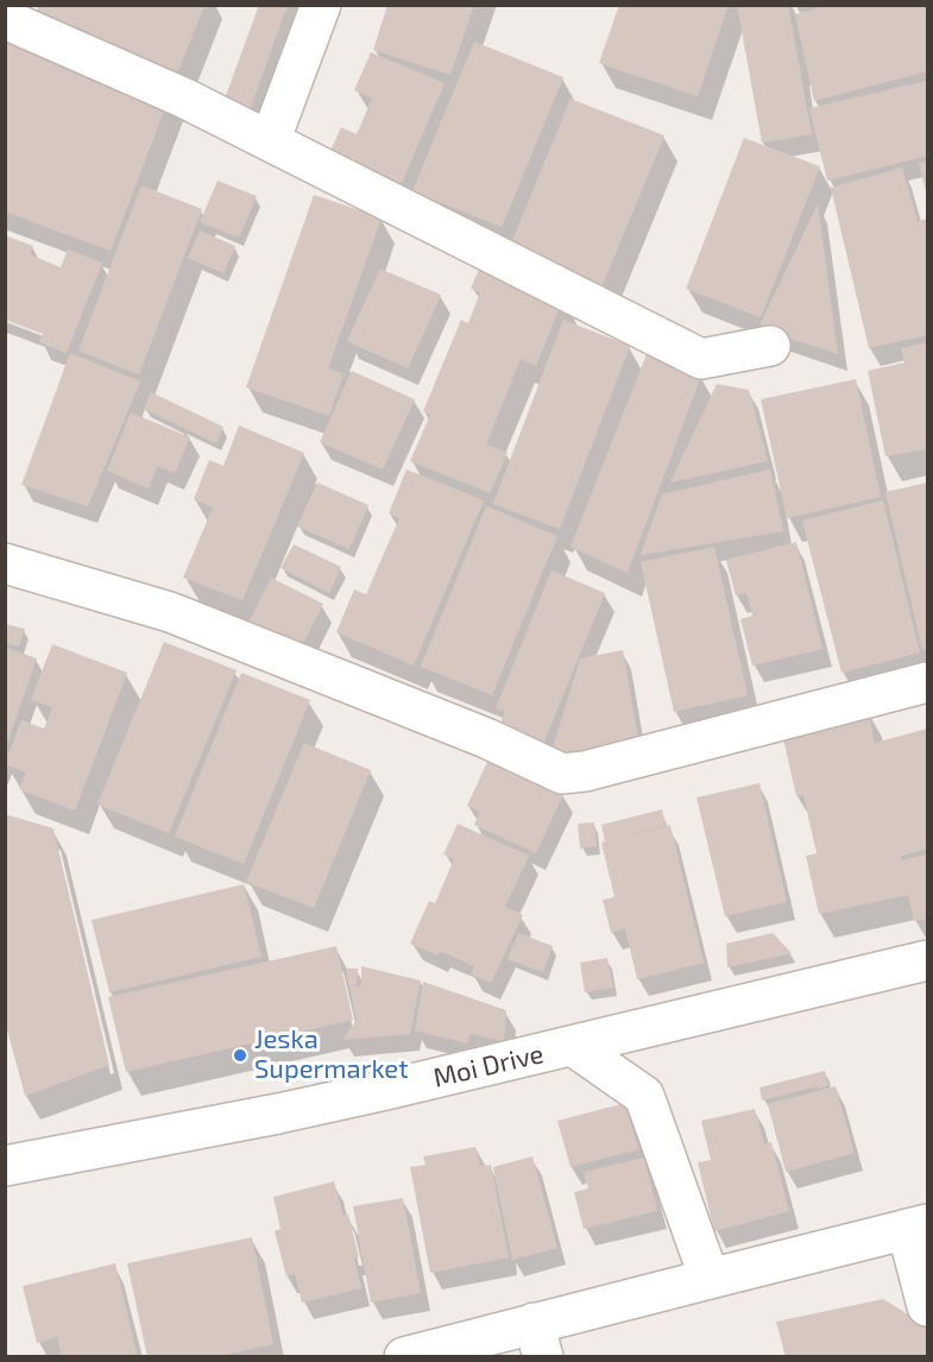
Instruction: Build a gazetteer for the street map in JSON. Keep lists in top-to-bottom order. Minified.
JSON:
{"streets":{"street":["Moi Drive"]},"places":["Jeska Supermarket"]}
